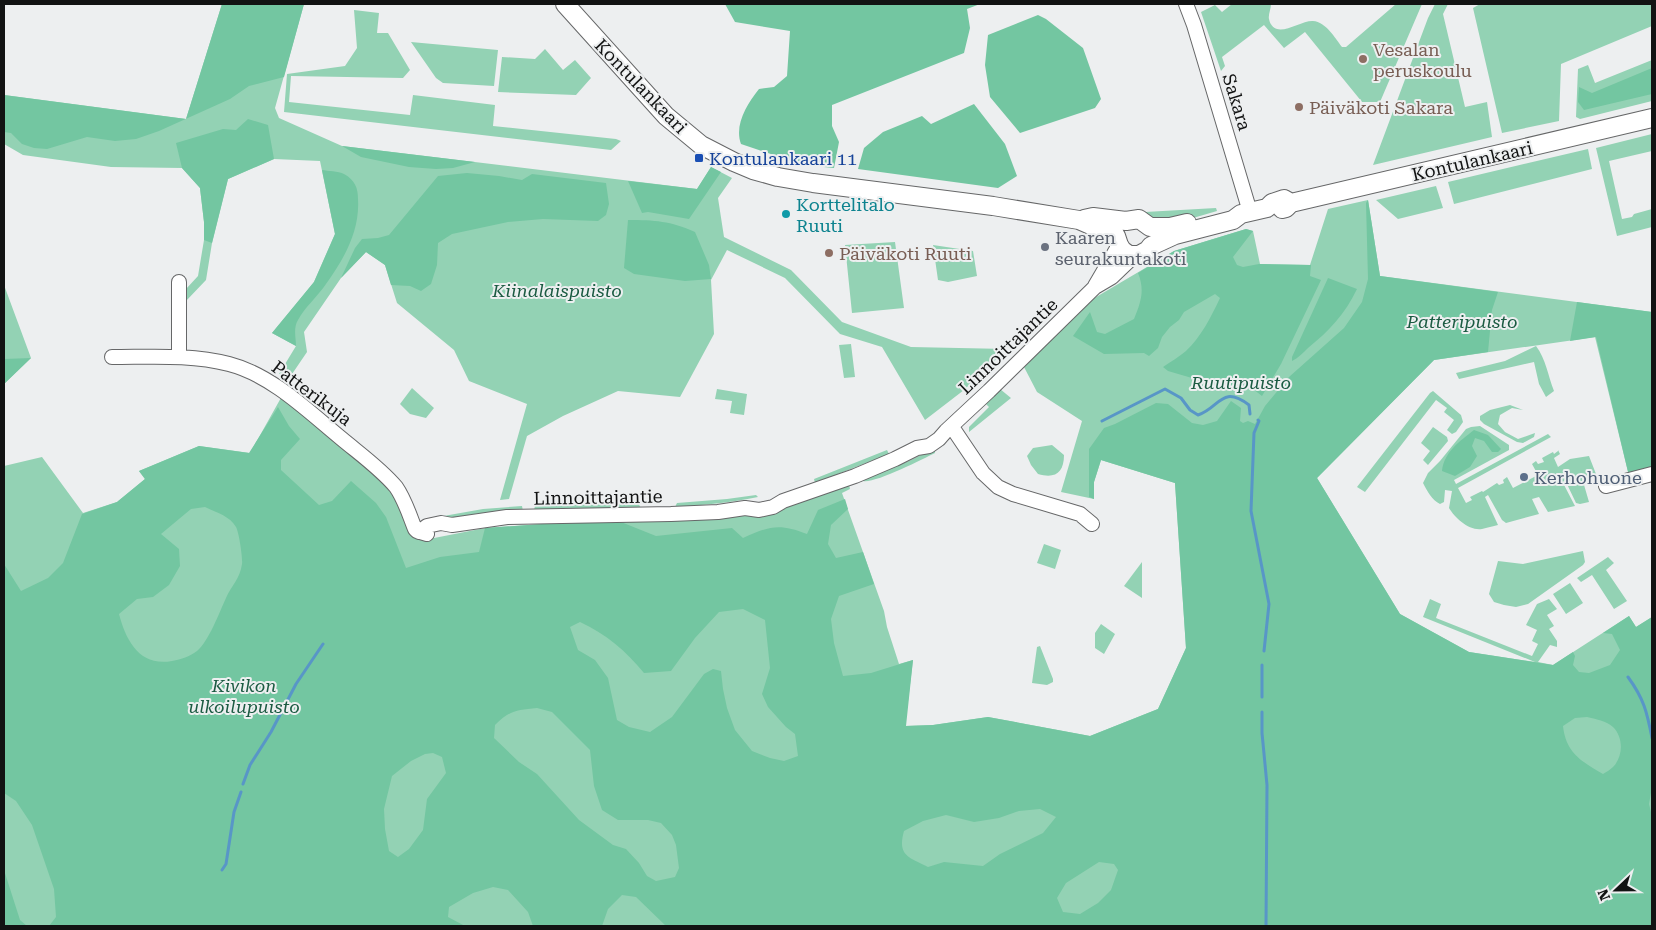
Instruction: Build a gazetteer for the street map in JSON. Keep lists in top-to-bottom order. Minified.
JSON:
{"streets":{"main road":["Kontulankaari"],"street":["Sakara","Linnoittajantie","Patterikuja"]},"crossings":[["Kontulankaari","Sakara"],["Kontulankaari","Linnoittajantie"],["Linnoittajantie","Patterikuja"]],"parks":["Kiinalaispuisto","Patteripuisto","Ruutipuisto","Kivikon ulkoilupuisto"],"places":{"other":["Vesalan peruskoulu","Päiväkoti Sakara","Korttelitalo Ruuti","Kaaren seurakuntakoti","Päiväkoti Ruuti","Kerhohuone"],"transit":["Kontulankaari 11"]},"north":"left"}
